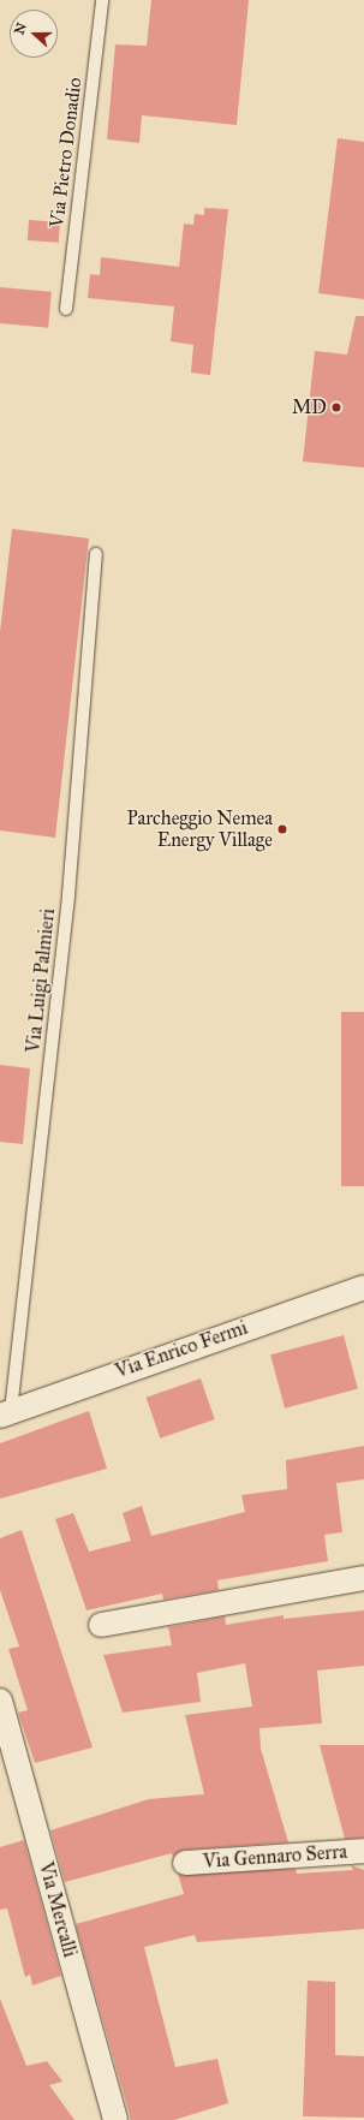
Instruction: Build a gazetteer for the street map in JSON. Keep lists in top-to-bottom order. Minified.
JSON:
{"streets":{"street":["Via Enrico Fermi","Via Gennaro Serra","Via Mercalli"],"lane":["Via Pietro Donadio","Via Luigi Palmieri"]},"crossings":[["Via Luigi Palmieri","Via Enrico Fermi"]],"places":["MD","Parcheggio Nemea Energy Village"],"north":"left"}
